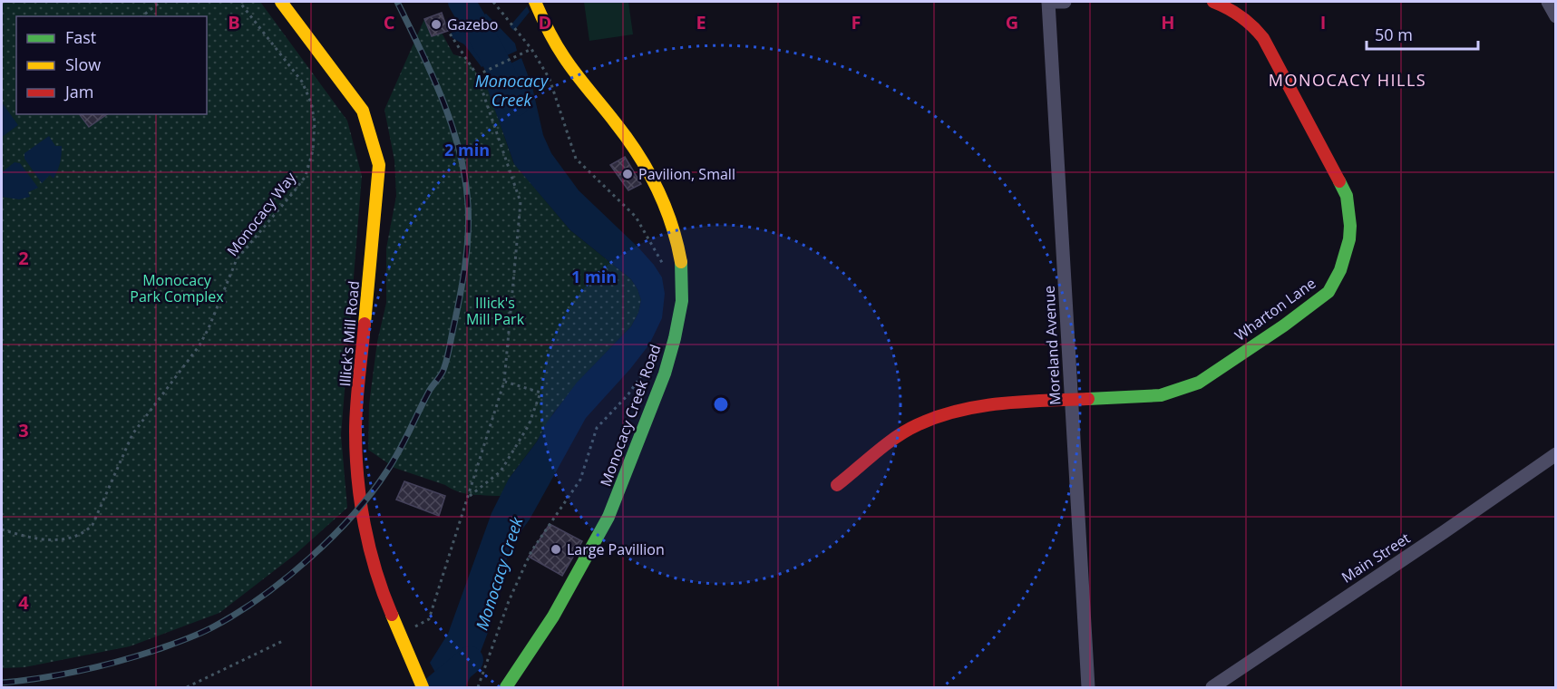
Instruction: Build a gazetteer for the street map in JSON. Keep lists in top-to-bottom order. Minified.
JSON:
{"streets":{"street":["Wharton Lane","Illick's Mill Road","Moreland Avenue","Monocacy Creek Road","Main Street"],"path":["Monocacy Way"]},"crossings":[["Wharton Lane","Moreland Avenue"]],"districts":["MONOCACY HILLS"],"water":["Monocacy Creek"],"parks":["Monocacy Park Complex","Illick's Mill Park"],"places":["Gazebo","Pavilion, Small","Large Pavillion"],"legend":["Fast","Slow","Jam"],"scale_bar":"50 m","grid":{"columns":["B","C","D","E","F","G","H","I"],"rows":["2","3","4"]},"rings":["2 min","1 min"]}
